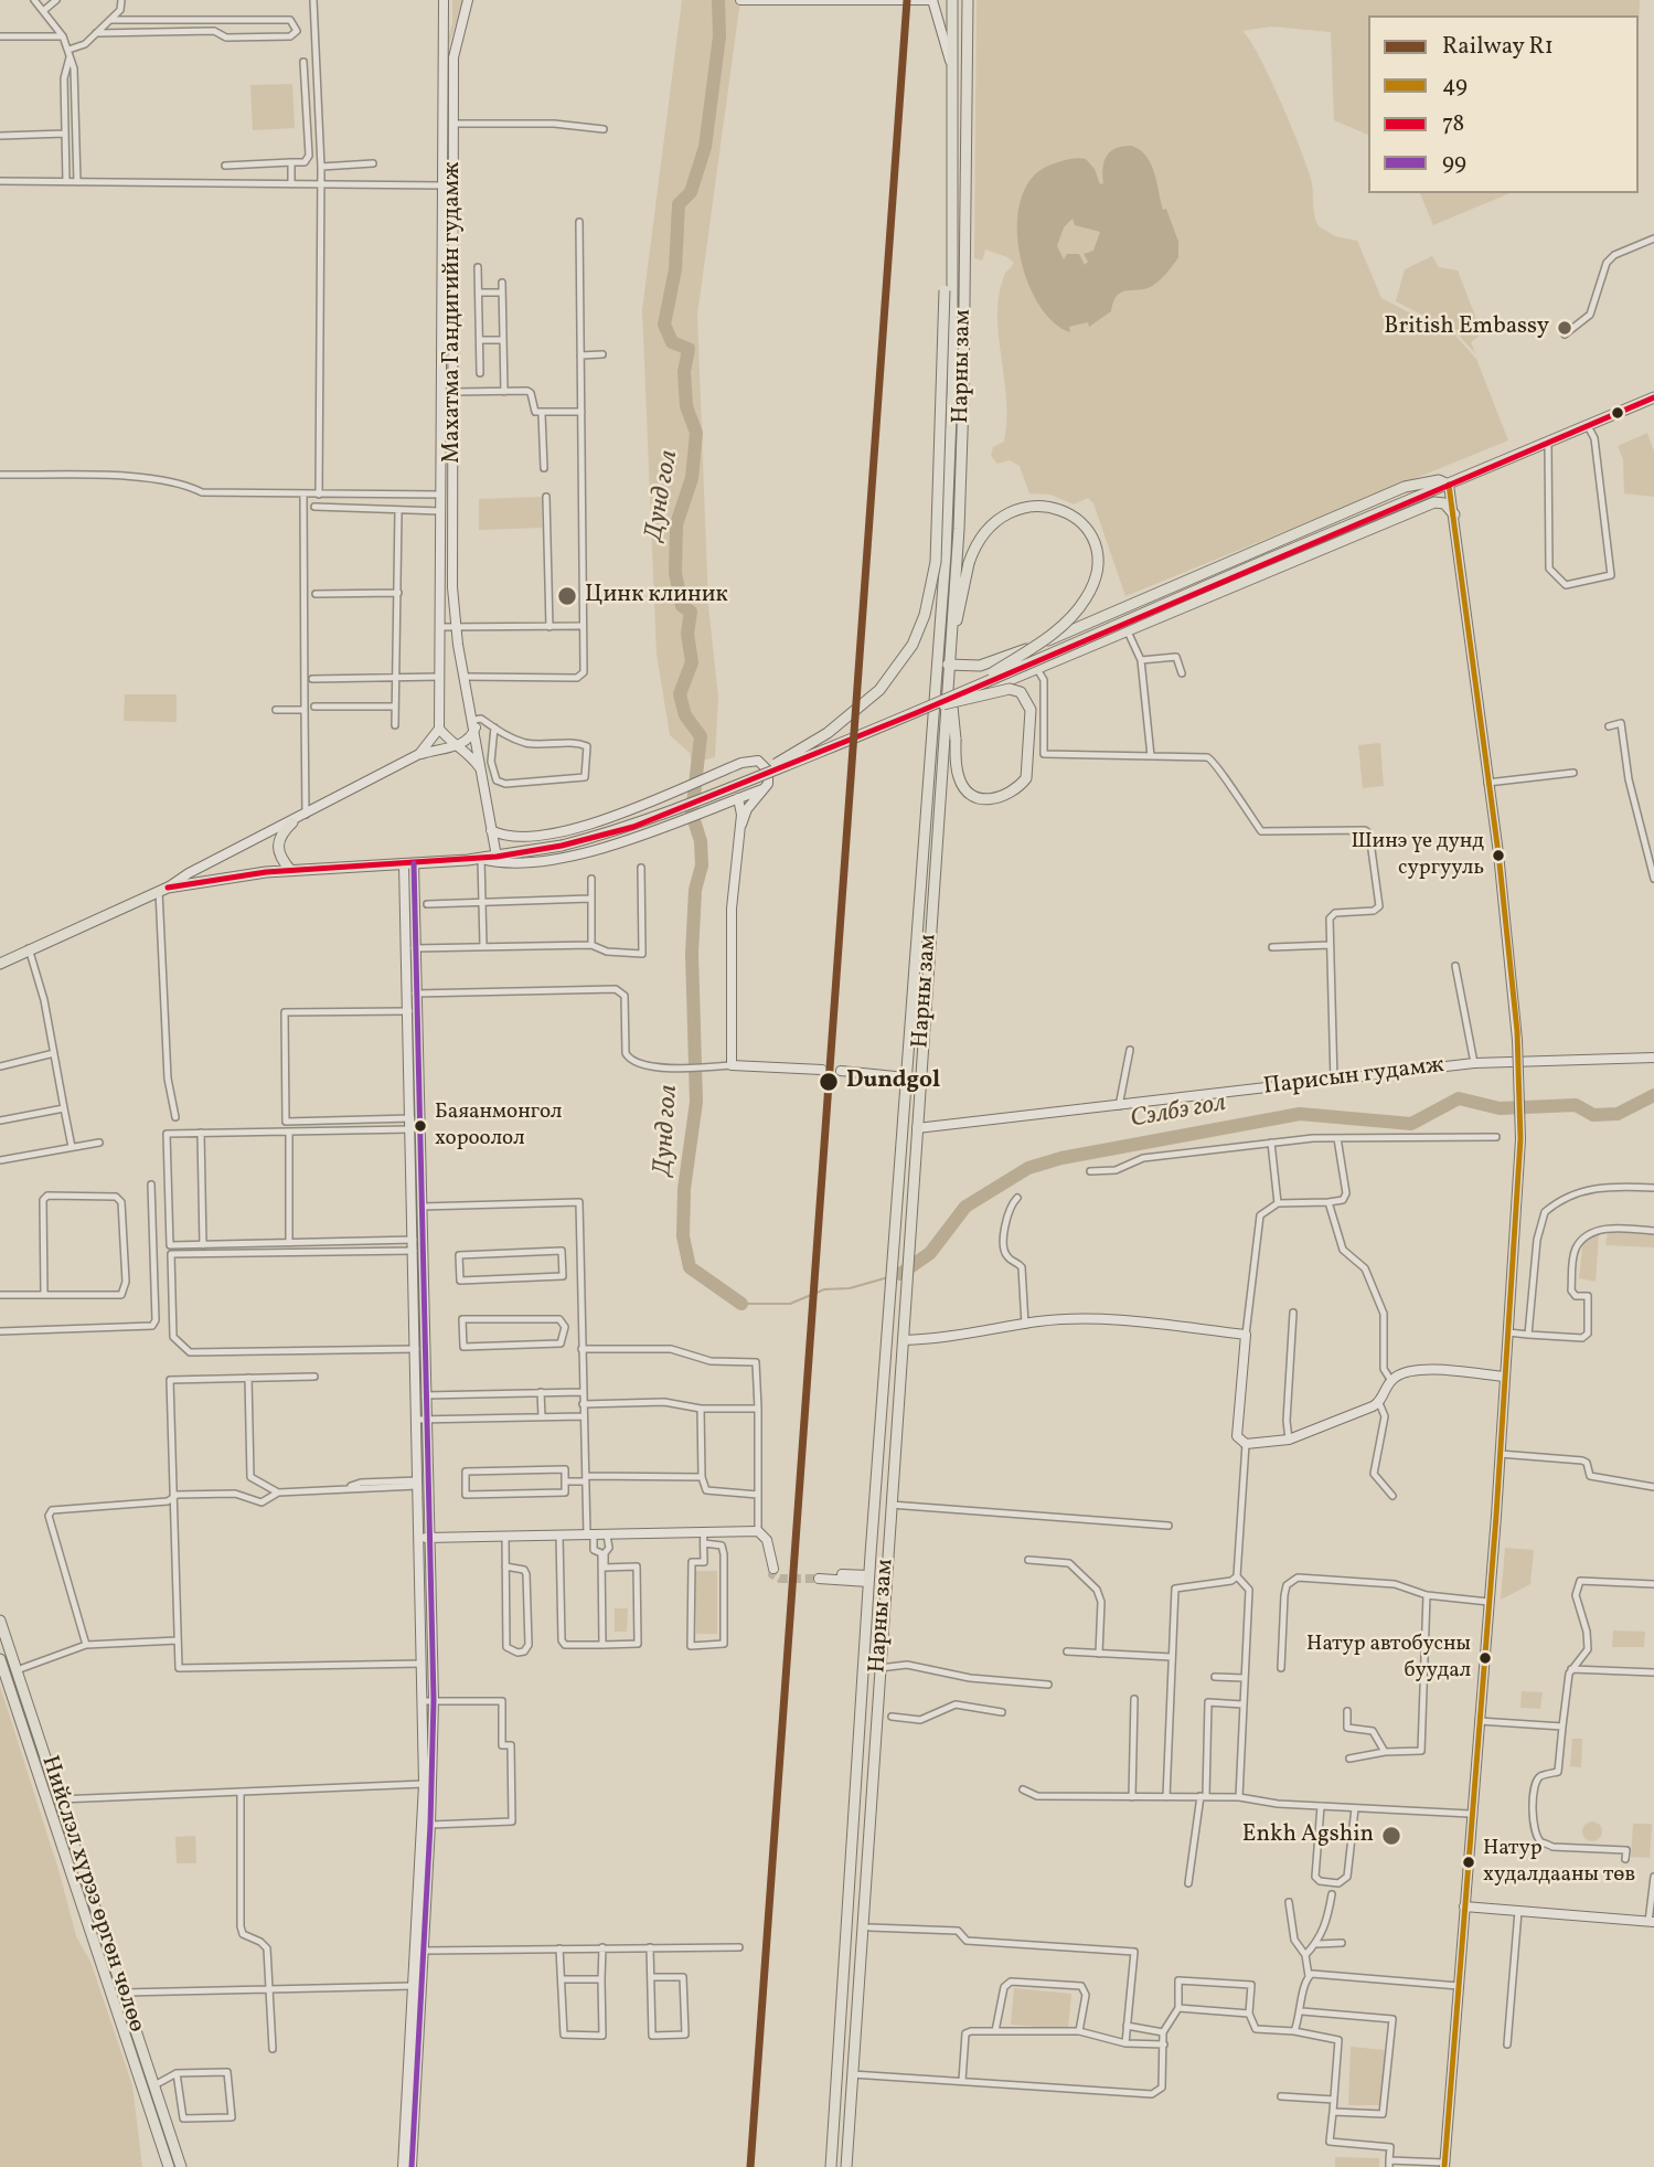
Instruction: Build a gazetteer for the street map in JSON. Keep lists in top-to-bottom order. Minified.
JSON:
{"streets":{"main road":["Махатма Гандигийн гудамж","Нарны зам","Парисын гудамж","Нийслэл хүрээ өргөн чөлөө"]},"crossings":[["Нарны зам","Парисын гудамж"]],"water":["Дунд гол","Сэлбэ гол"],"places":["British Embassy","Цинк клиник","Шинэ үе дунд сургууль","Dundgol","Баяанмонгол хороолол","Натур автобусны буудал","Enkh Agshin","Натур худалдааны төв"],"lines":["rail line R1","transit line 78","transit line 49","transit line 99"],"legend":["Railway R1","49","78","99"]}
